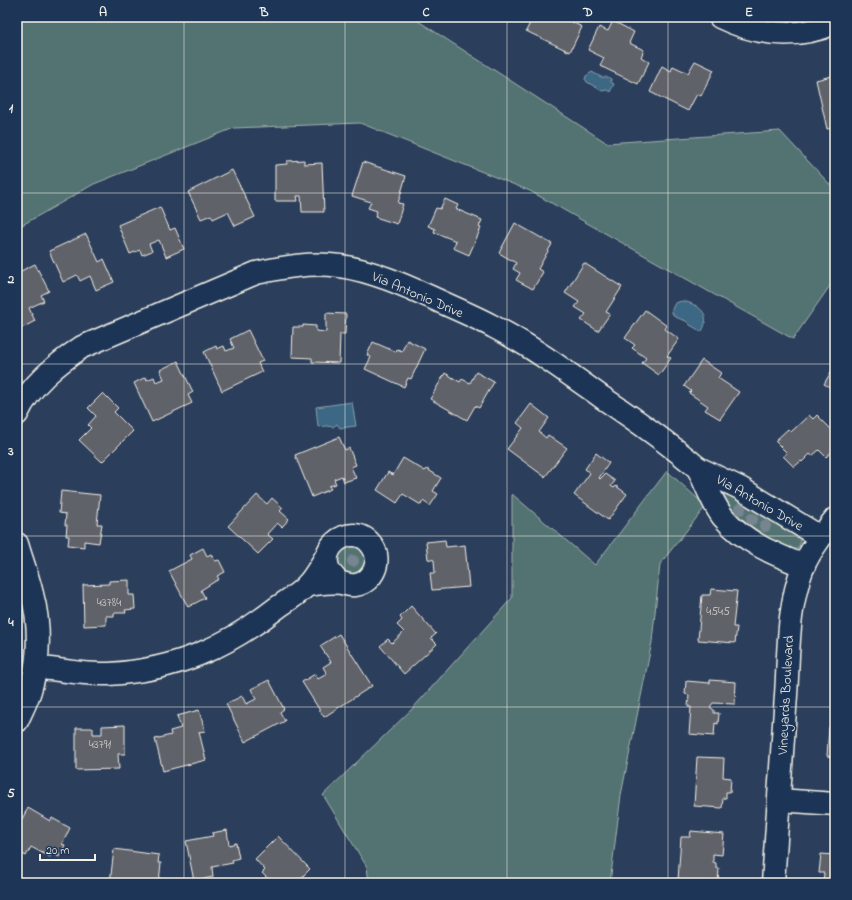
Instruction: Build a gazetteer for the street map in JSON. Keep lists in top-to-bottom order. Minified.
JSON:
{"streets":{"street":["Via Antonio Drive","Vineyards Boulevard"]},"crossings":[["Via Antonio Drive","Vineyards Boulevard"]],"house_numbers":["43784","4545","43791"],"scale_bar":"20 m","grid":{"columns":["A","B","C","D","E"],"rows":["1","2","3","4","5"]}}
